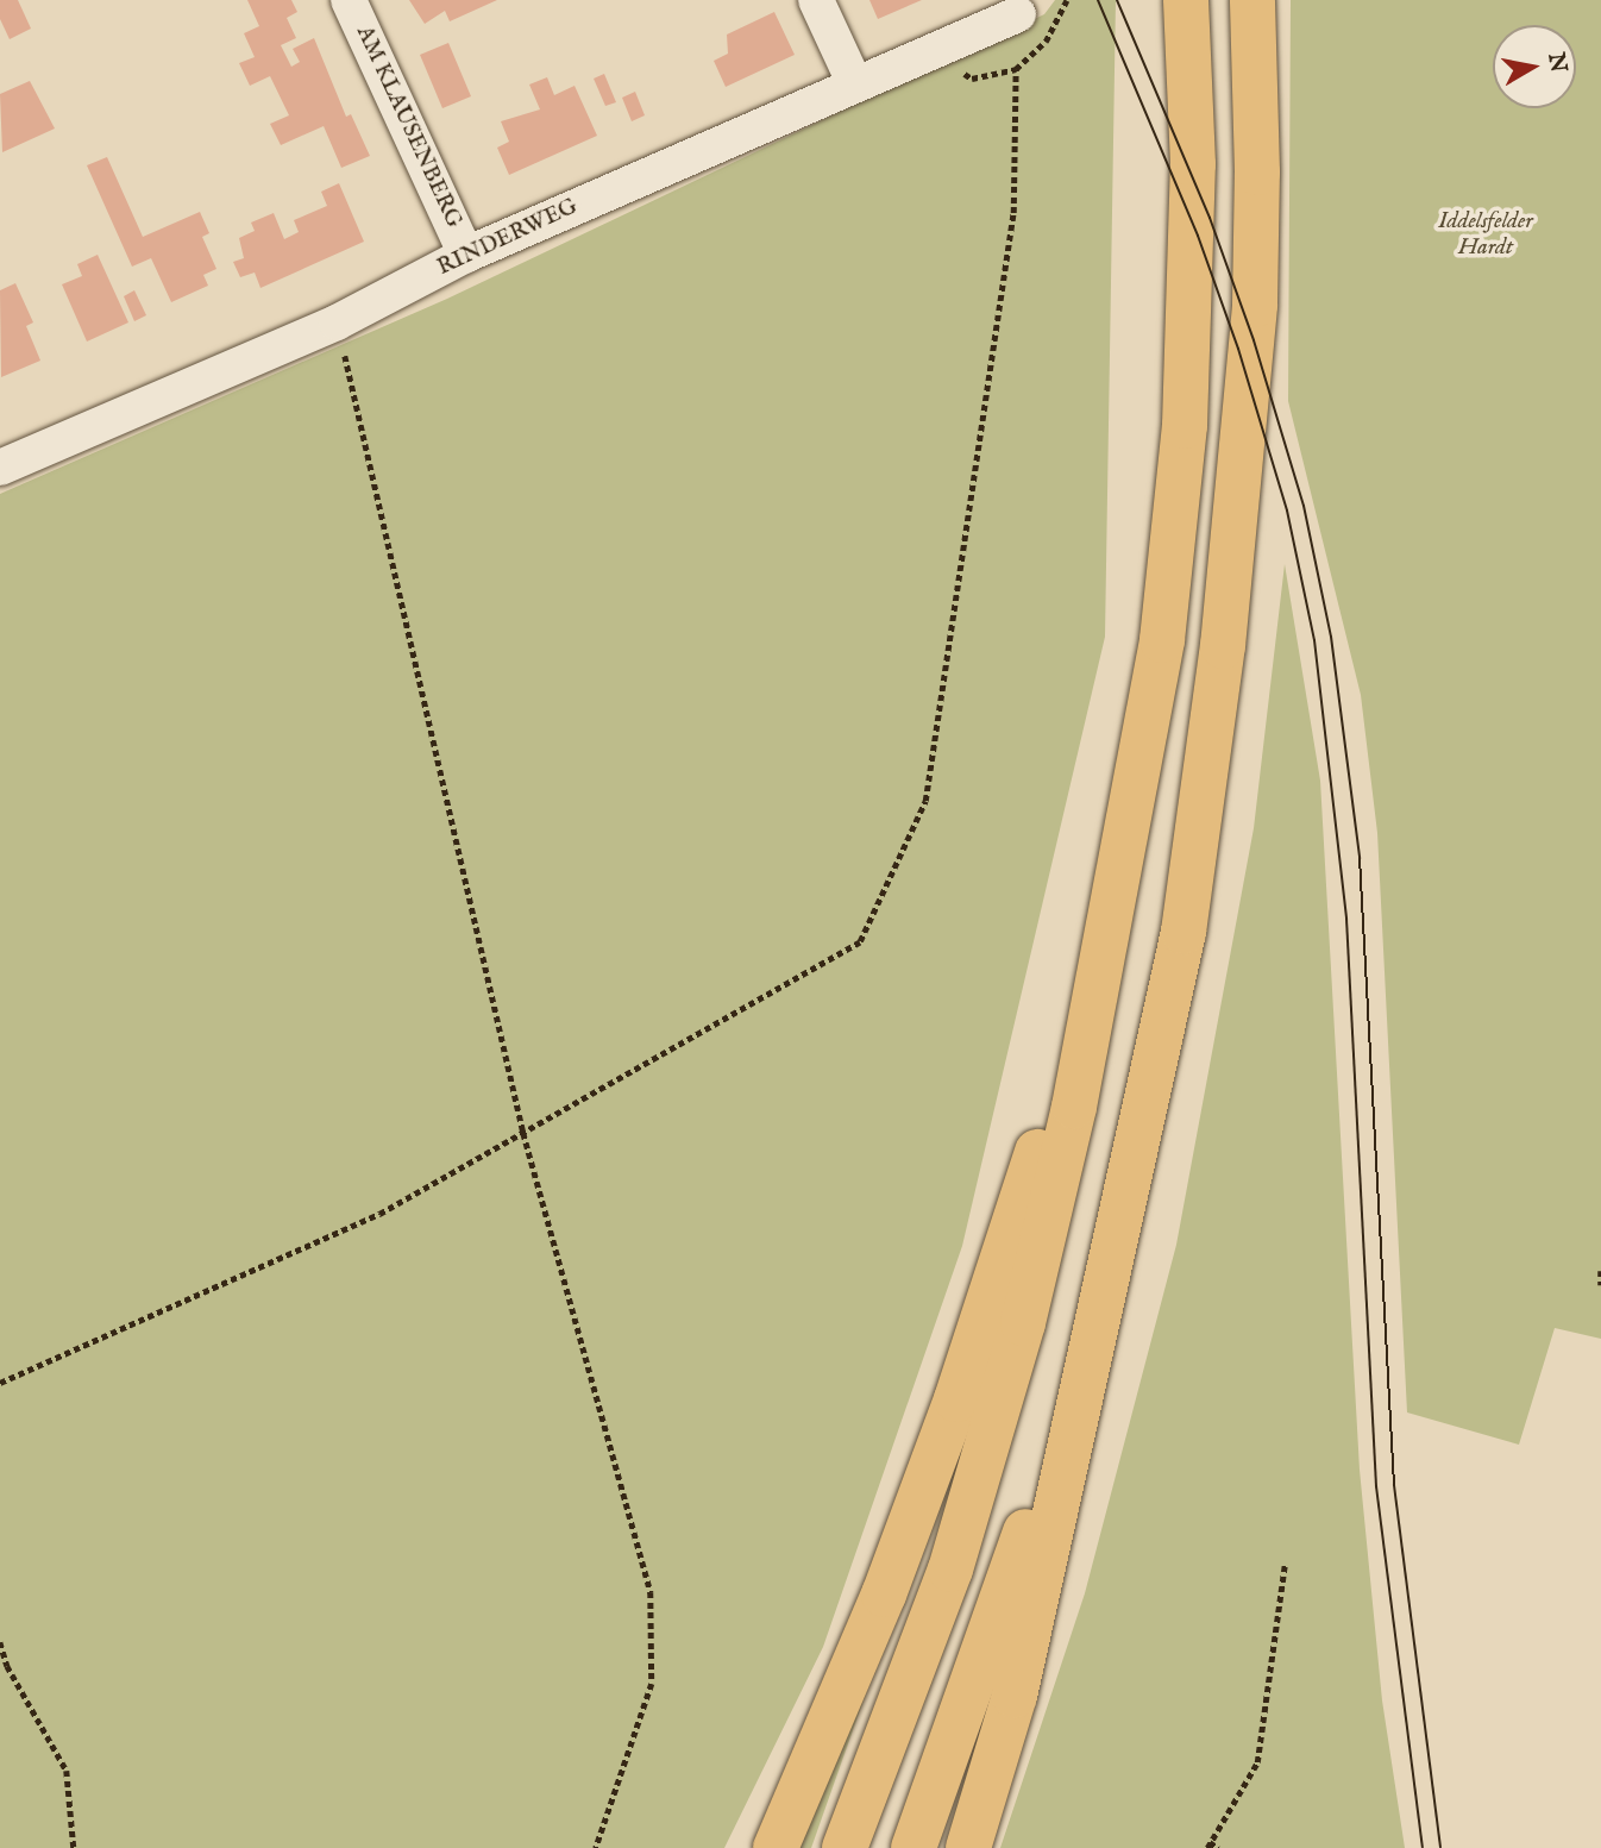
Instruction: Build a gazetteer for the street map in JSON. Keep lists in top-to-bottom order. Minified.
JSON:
{"streets":{"street":["AM KLAUSENBERG","RINDERWEG"]},"crossings":[["AM KLAUSENBERG","RINDERWEG"]],"parks":["Iddelsfelder Hardt"],"north":"right"}
